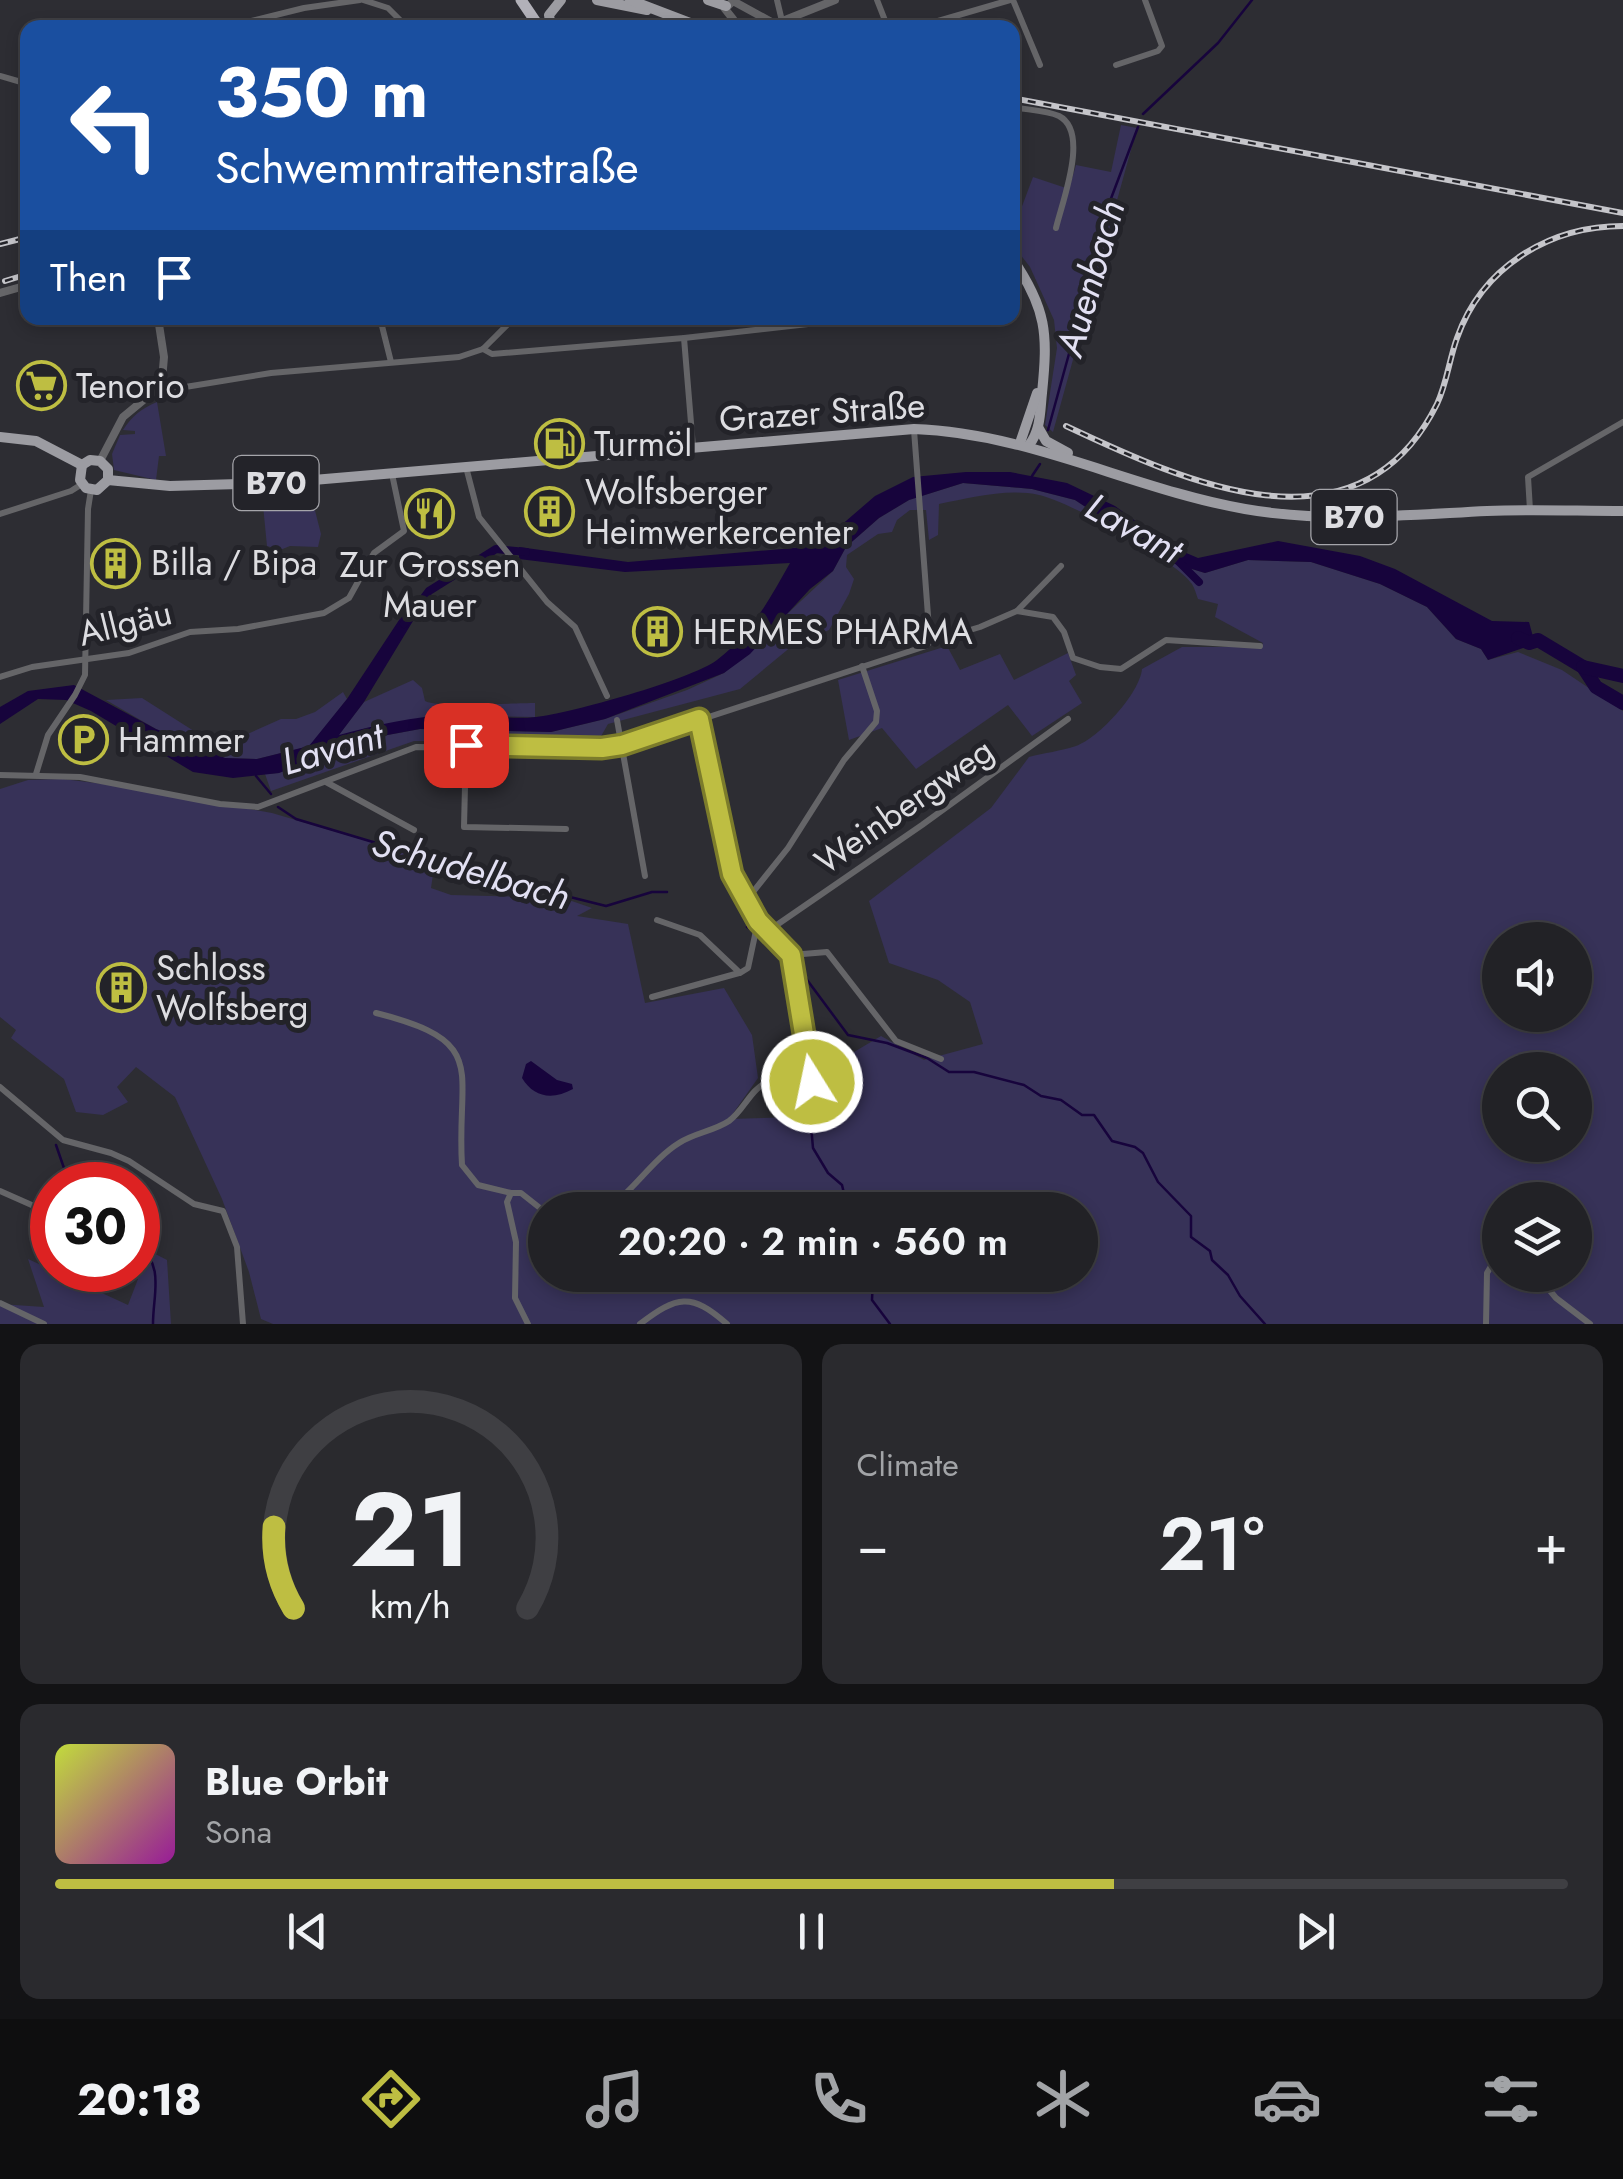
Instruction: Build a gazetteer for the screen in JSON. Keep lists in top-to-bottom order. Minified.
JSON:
{"streets":{"main road":["Grazer Straße","B70"],"street":["Allgäu","Weinbergweg"]},"crossings":[["Grazer Straße","B70"],["Grazer Straße","Allgäu"]],"water":["Auenbach","Lavant","Schudelbach"],"places":{"supermarket":["Tenorio"],"fuel station":["Turmöl"],"building":["Wolfsberger Heimwerkercenter","Billa / Bipa","HERMES PHARMA","Schloss Wolfsberg"],"restaurant":["Zur Grossen Mauer"],"parking":["Hammer"]},"page":{"turn":["350 m","Schwemmtrattenstraße"],"then":"Then","limit":"30","trip":"20:20 · 2 min · 560 m","tile":"Climate","heat":["−","21°","+"],"song":["Blue Orbit","Sona"],"tabs":"20:18","gauge":["21","km/h"]}}
